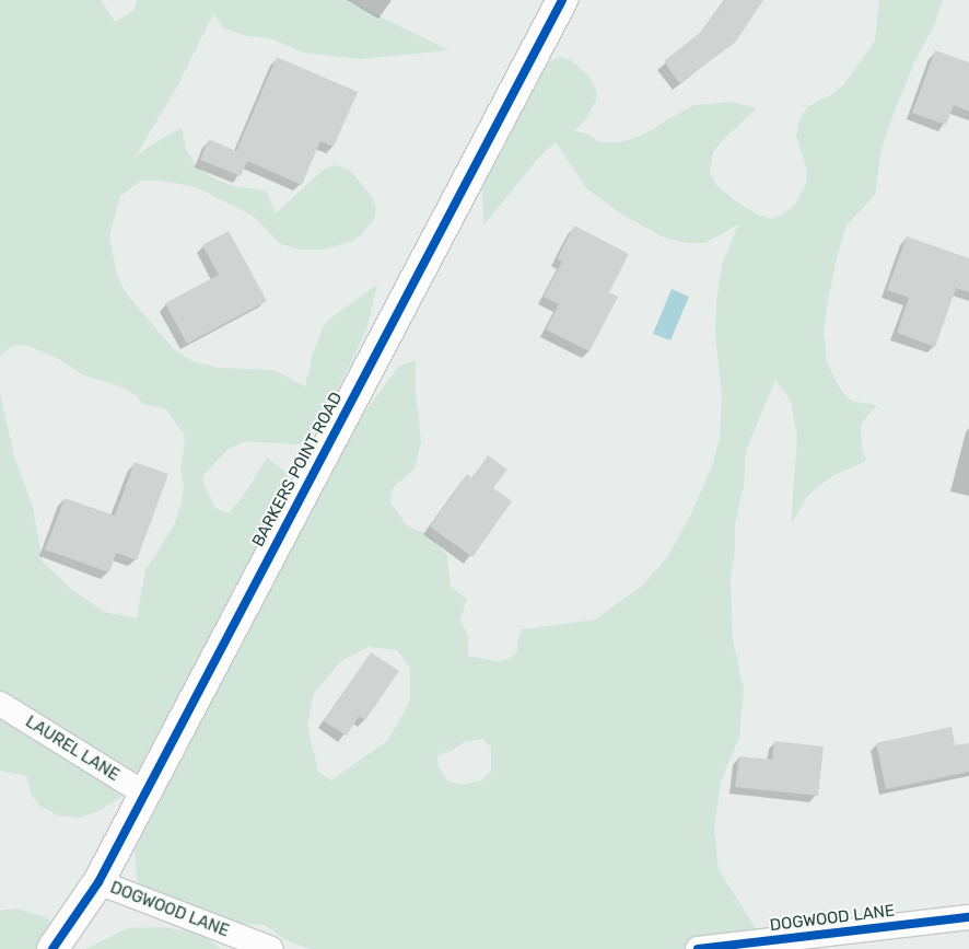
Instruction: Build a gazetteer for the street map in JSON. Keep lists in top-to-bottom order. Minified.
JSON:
{"streets":{"street":["BARKERS POINT ROAD","LAUREL LANE","DOGWOOD LANE"]},"crossings":[["BARKERS POINT ROAD","LAUREL LANE"],["BARKERS POINT ROAD","DOGWOOD LANE"]]}
